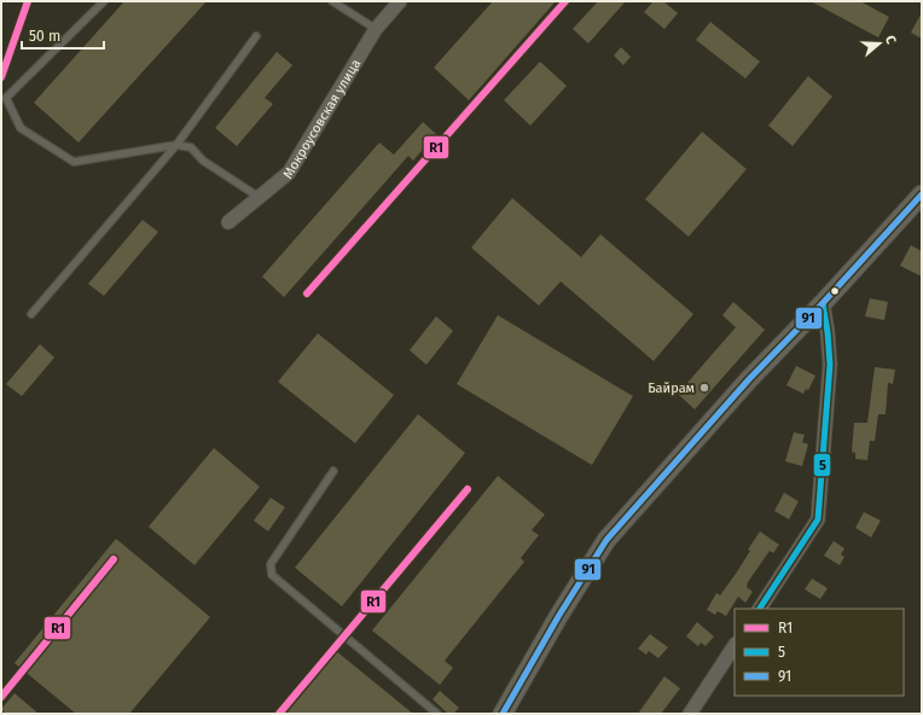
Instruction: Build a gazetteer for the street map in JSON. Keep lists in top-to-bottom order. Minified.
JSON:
{"streets":{"street":["Мокроусовская улица"]},"places":["Байрам"],"lines":["transit line R1","transit line 91","transit line 5"],"legend":["R1","5","91"],"scale_bar":"50 m","north":"right"}
